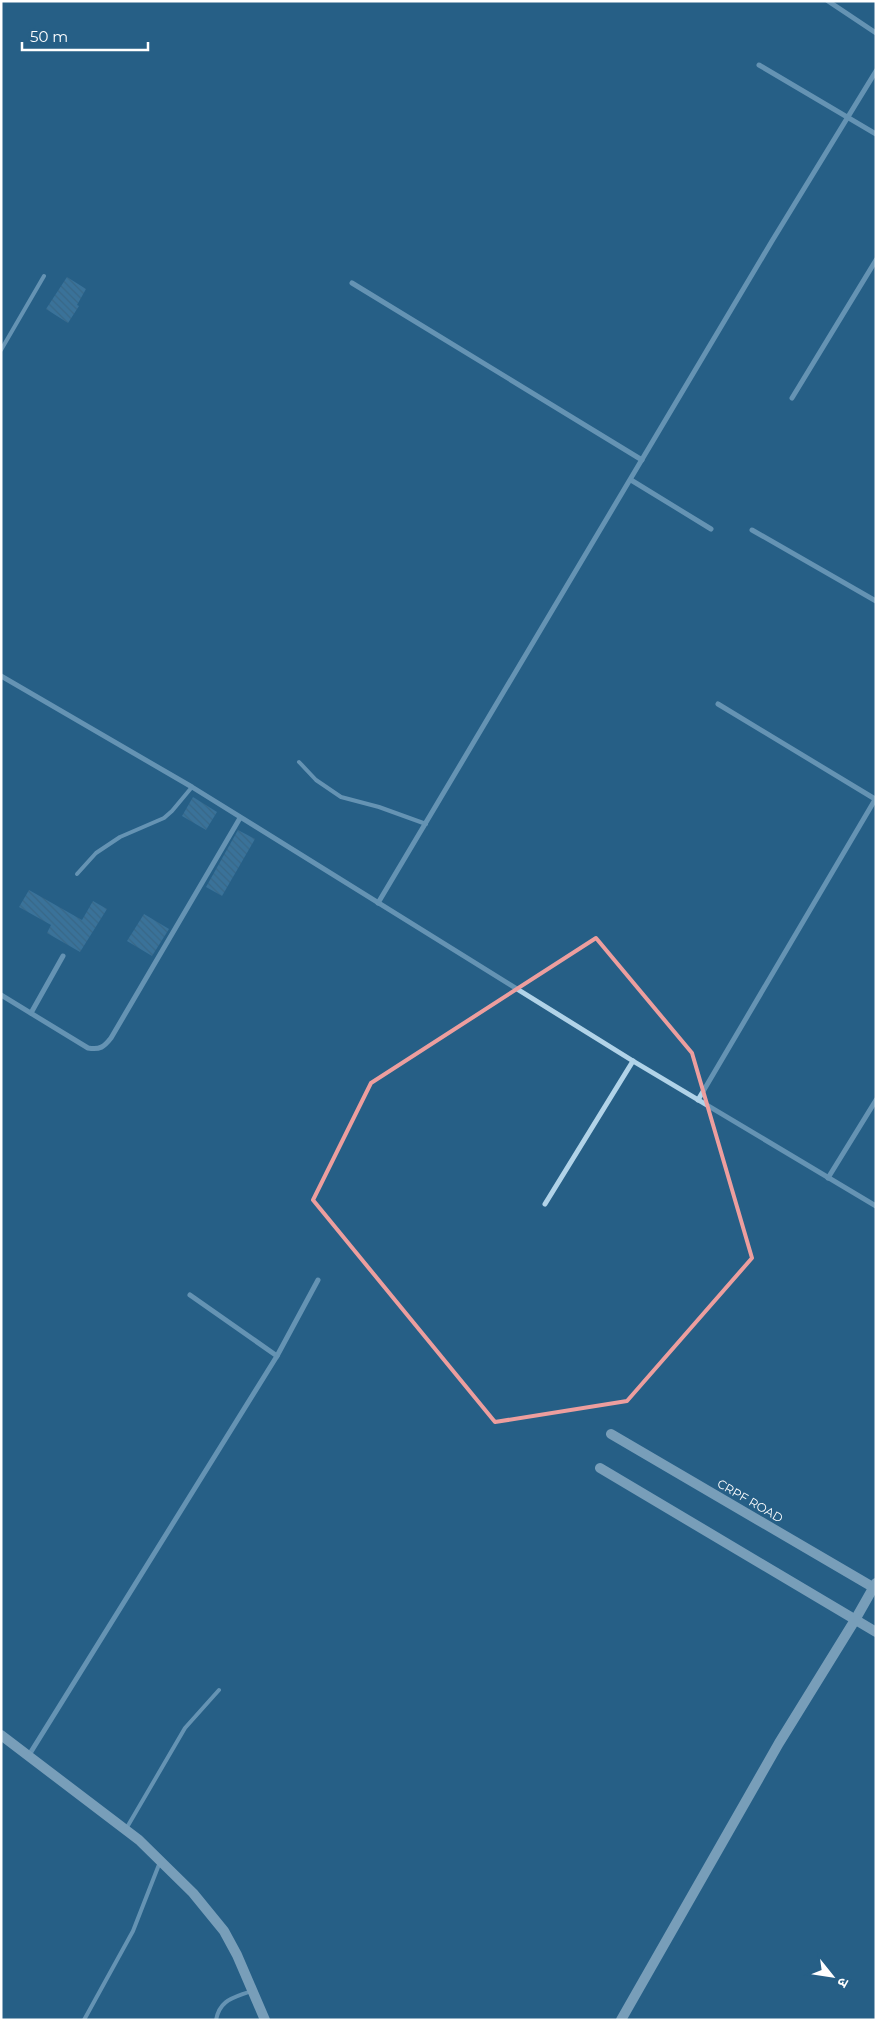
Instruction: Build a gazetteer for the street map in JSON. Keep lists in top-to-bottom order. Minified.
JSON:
{"streets":{"street":["CRPF ROAD"]},"scale_bar":"50 m","north":"bottom right"}
